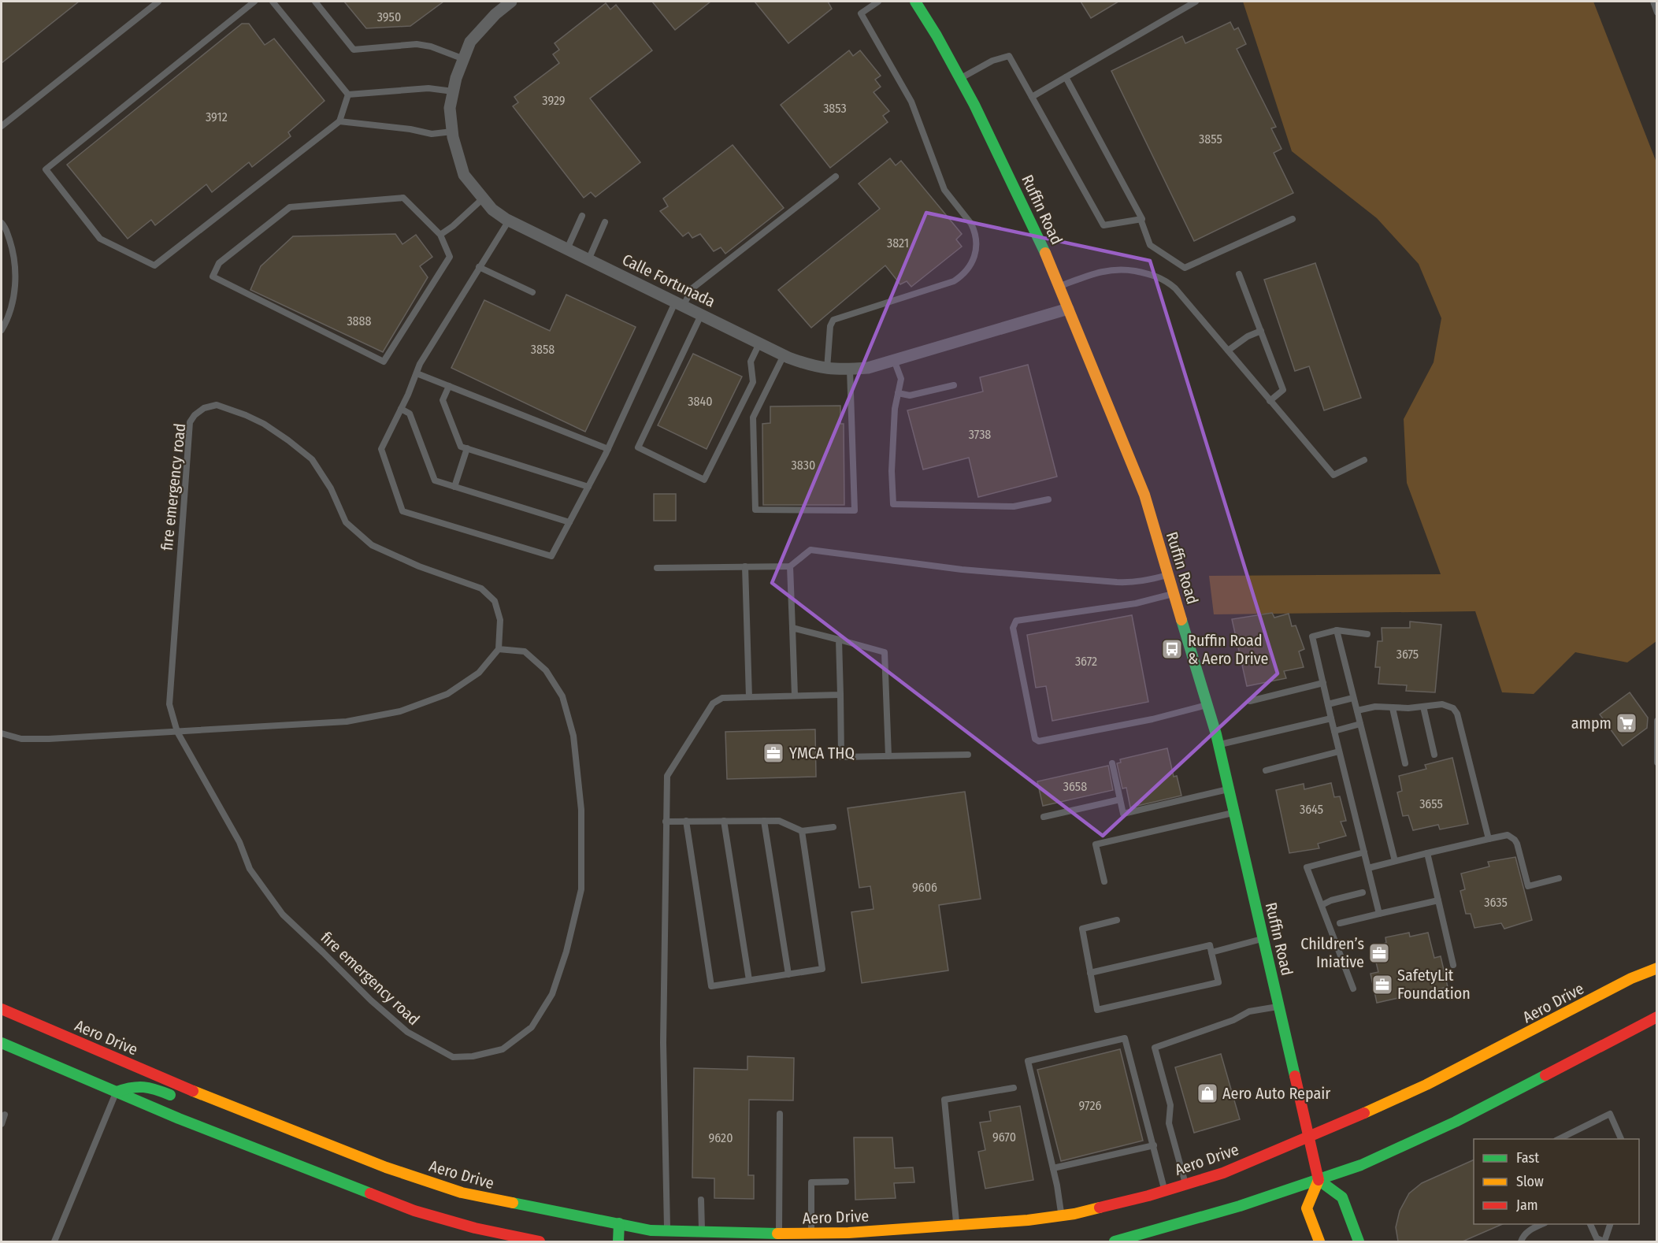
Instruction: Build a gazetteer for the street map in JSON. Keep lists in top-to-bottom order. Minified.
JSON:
{"streets":{"main road":["Ruffin Road","Aero Drive"],"street":["Calle Fortunada"],"lane":["fire emergency road"]},"crossings":[["Ruffin Road","Calle Fortunada"],["Ruffin Road","Aero Drive"]],"places":{"bus stop":["Ruffin Road & Aero Drive"],"supermarket":["ampm"],"office":["YMCA THQ","Children’s Iniative","SafetyLit Foundation"],"shop":["Aero Auto Repair"]},"house_numbers":["3950","3929","3853","3912","3855","3821","3888","3858","3840","3738","3830","3675","3672","3658","3655","3645","9606","3635","9726","9670","9620"],"legend":["Fast","Slow","Jam"]}
